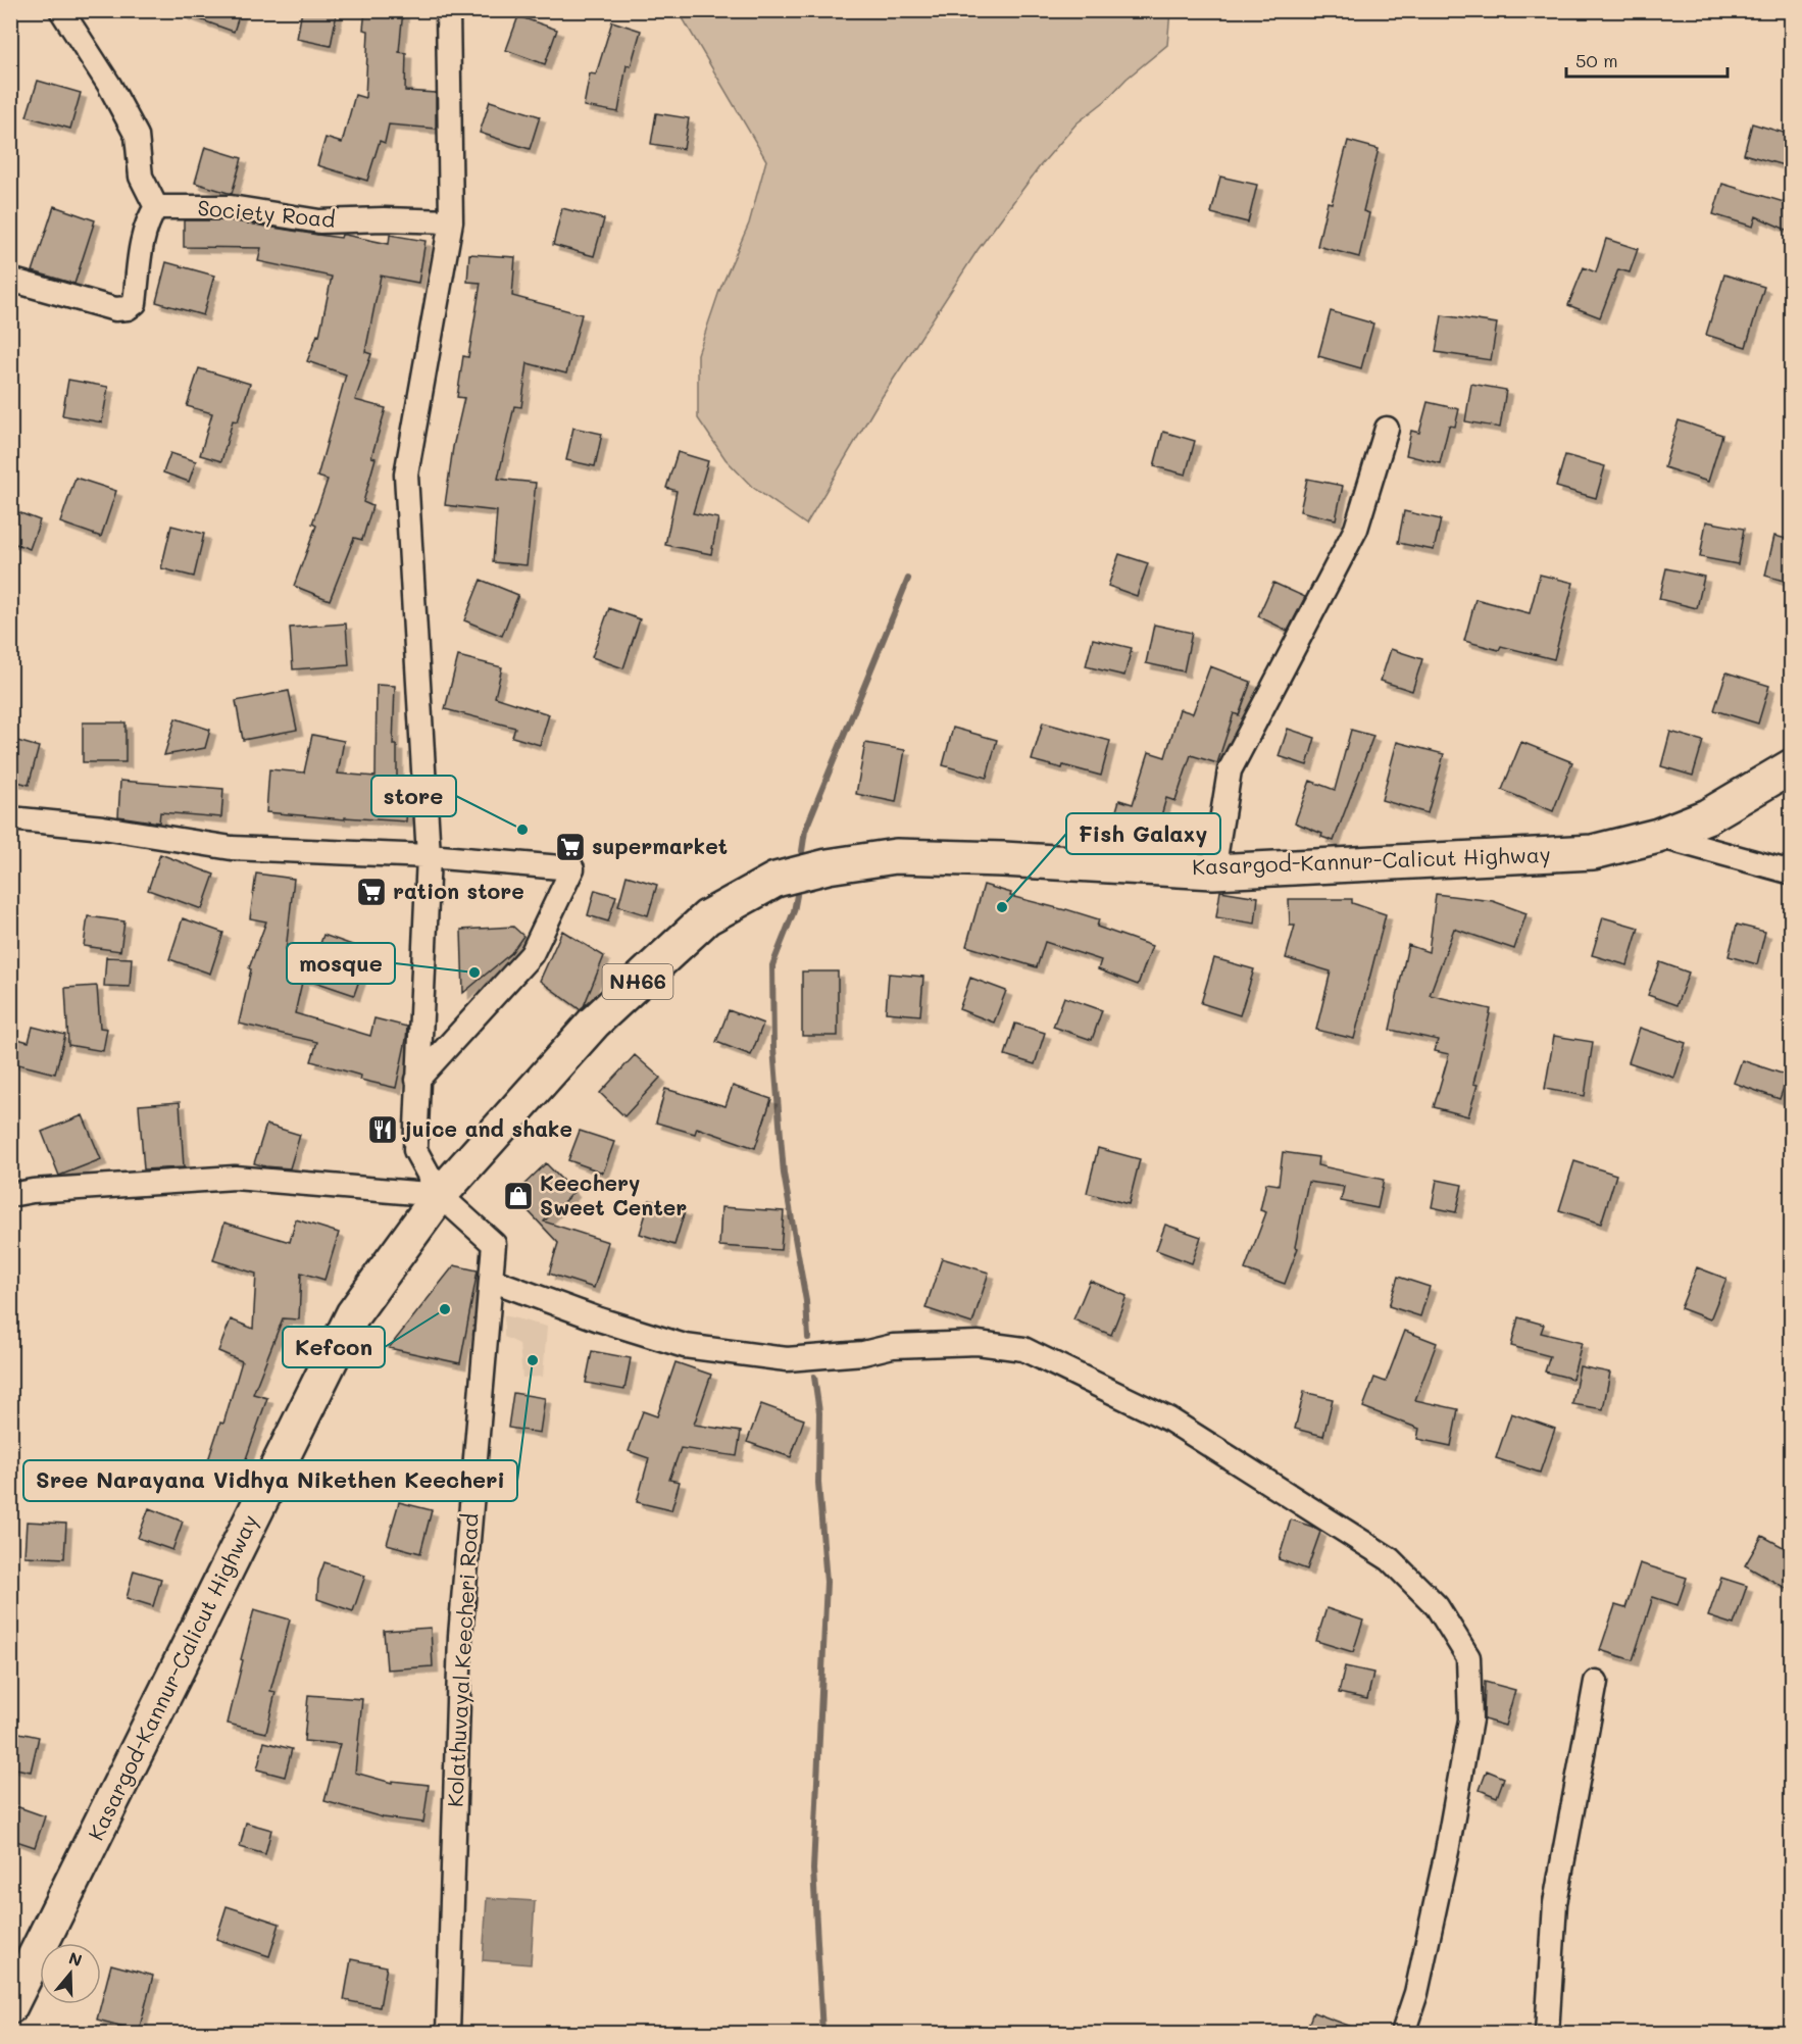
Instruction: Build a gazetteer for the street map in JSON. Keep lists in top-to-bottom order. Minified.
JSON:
{"streets":{"highway":["Kasargod-Kannur-Calicut Highway","NH66"],"street":["Society Road","Kolathuvayal Keecheri Road"]},"crossings":[["Society Road","Kolathuvayal Keecheri Road"],["Kasargod-Kannur-Calicut Highway","Kolathuvayal Keecheri Road"]],"places":{"other":["store","Fish Galaxy","mosque","Kefcon","Sree Narayana Vidhya Nikethen Keecheri"],"supermarket":["supermarket","ration store"],"restaurant":["juice and shake"],"shop":["Keechery Sweet Center"]},"scale_bar":"50 m","north":"top"}
